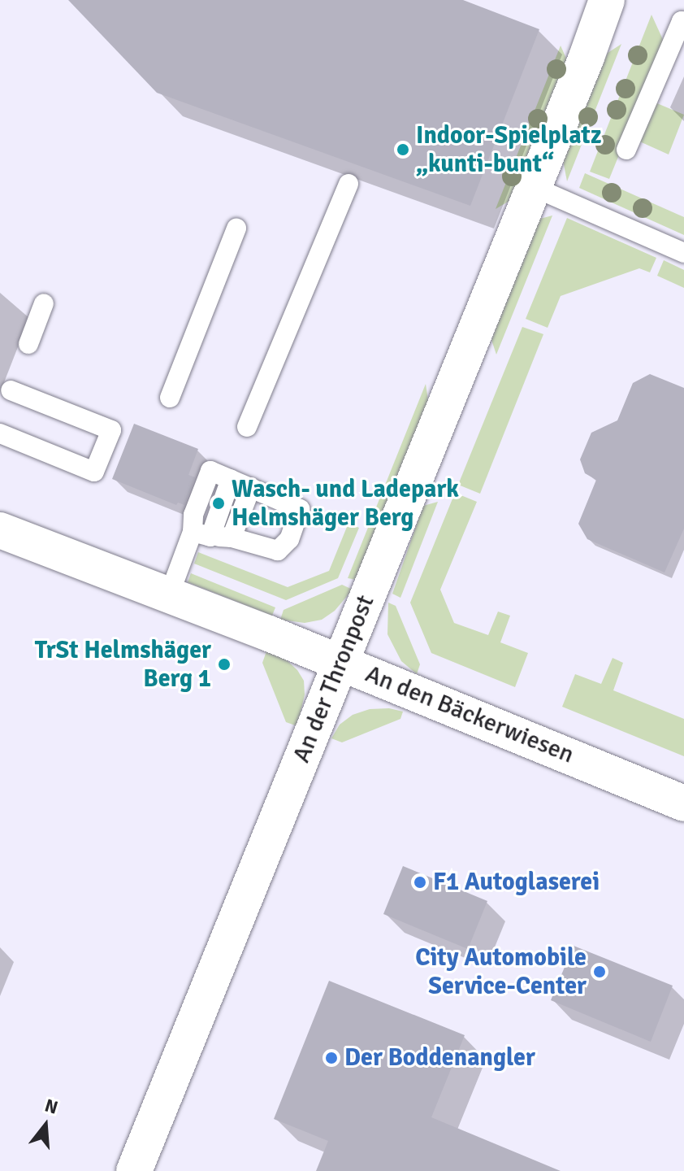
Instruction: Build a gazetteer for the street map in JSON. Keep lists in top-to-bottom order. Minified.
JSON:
{"streets":{"street":["An der Thronpost","An den Bäckerwiesen"]},"crossings":[["An der Thronpost","An den Bäckerwiesen"]],"places":["Indoor-Spielplatz „kunti-bunt“","Wasch- und Ladepark Helmshäger Berg","TrSt Helmshäger Berg 1","F1 Autoglaserei","City Automobile Service-Center","Der Boddenangler"],"north":"top"}
